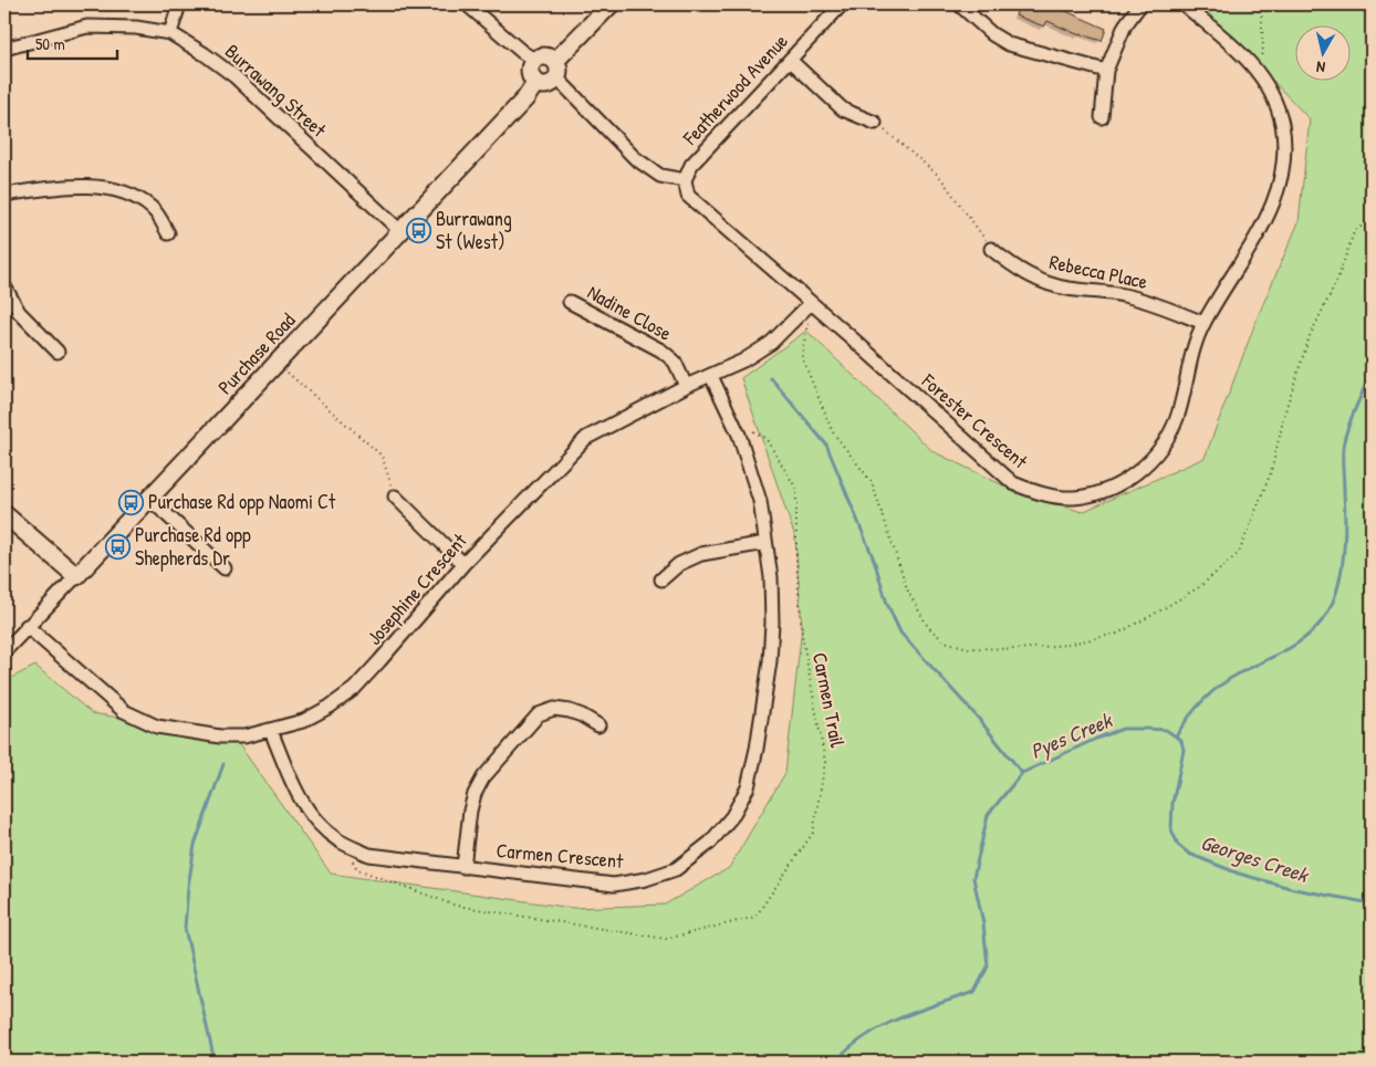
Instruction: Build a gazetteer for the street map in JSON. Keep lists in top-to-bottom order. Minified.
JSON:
{"streets":{"main road":["Purchase Road"],"street":["Featherwood Avenue","Burrawang Street","Rebecca Place","Nadine Close","Forester Crescent","Josephine Crescent","Carmen Crescent"],"path":["Carmen Trail"]},"crossings":[["Featherwood Avenue","Forester Crescent"],["Burrawang Street","Purchase Road"],["Rebecca Place","Forester Crescent"],["Nadine Close","Josephine Crescent"],["Purchase Road","Josephine Crescent"],["Forester Crescent","Josephine Crescent"],["Josephine Crescent","Carmen Crescent"],["Carmen Trail","Carmen Crescent"]],"water":["Pyes Creek","Georges Creek"],"places":{"bus stop":["Burrawang St (West)","Purchase Rd opp Naomi Ct","Purchase Rd opp Shepherds Dr"]},"scale_bar":"50 m","north":"bottom"}
